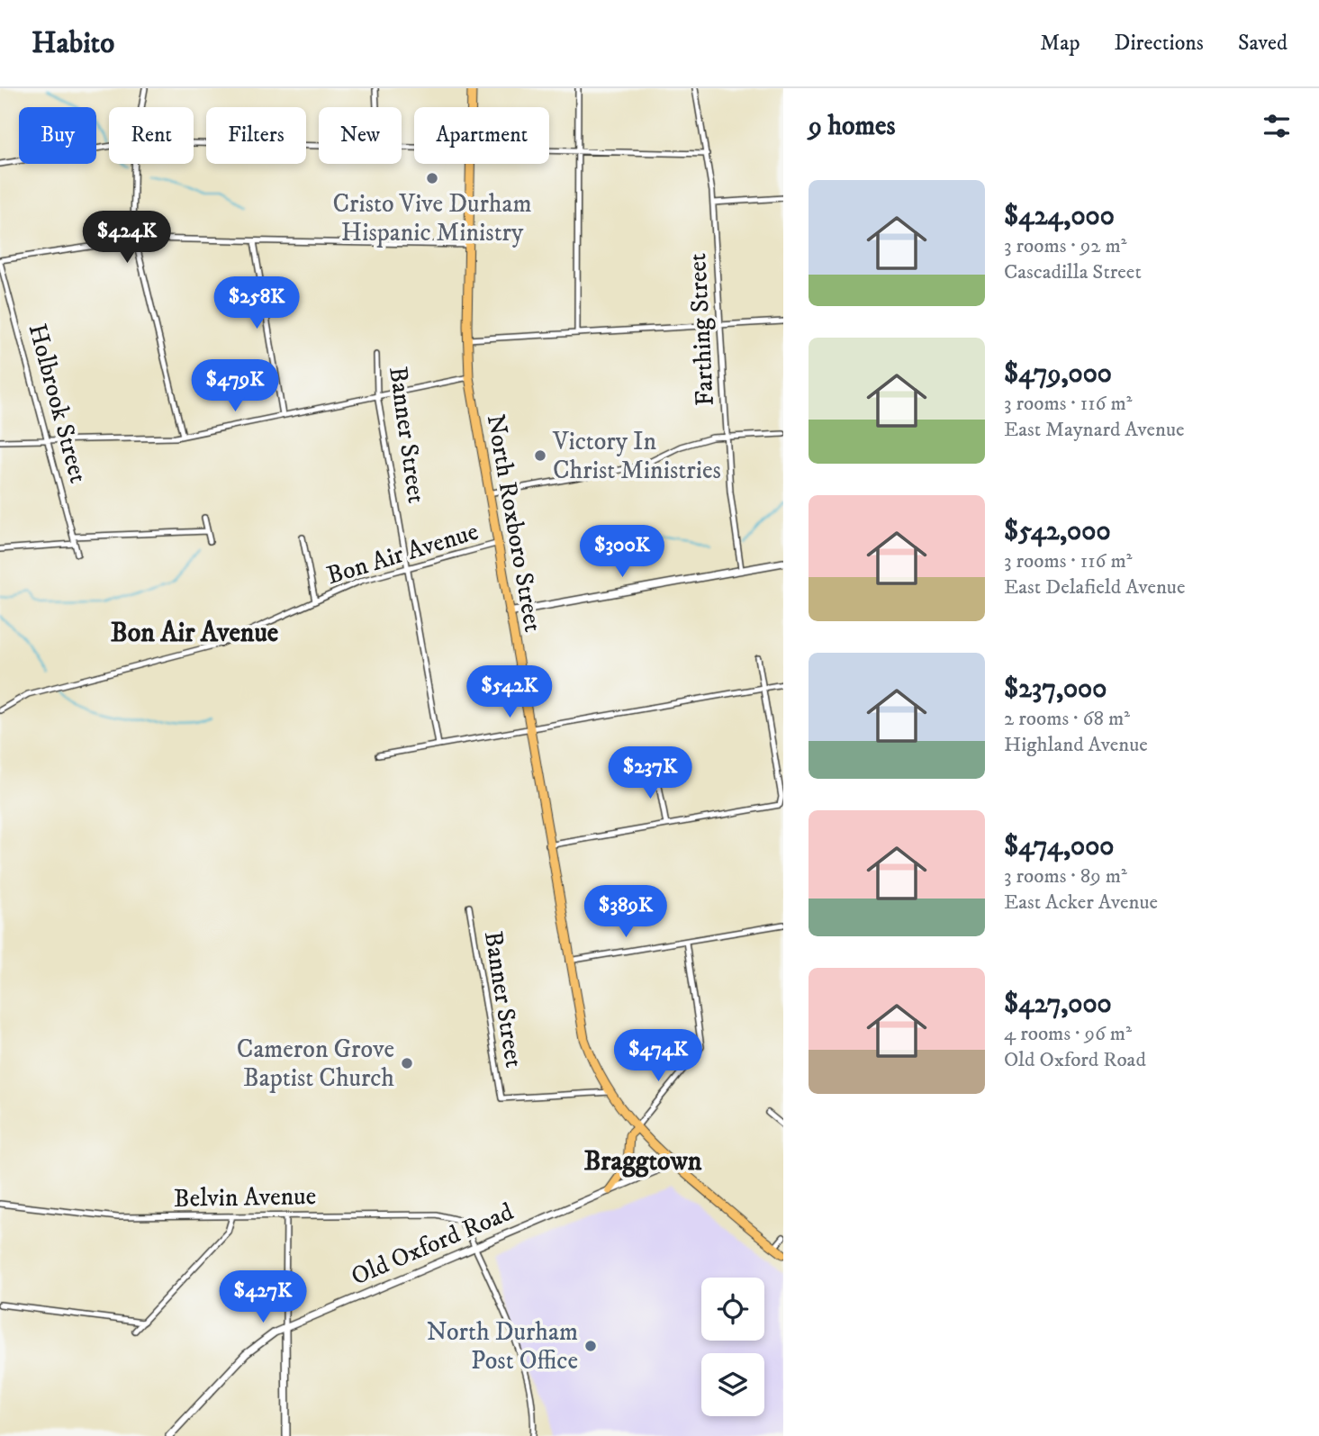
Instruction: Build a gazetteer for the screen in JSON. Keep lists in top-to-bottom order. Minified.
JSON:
{"streets":{"main road":["North Roxboro Street"],"street":["Farthing Street","Holbrook Street","Banner Street","Bon Air Avenue","Belvin Avenue","Old Oxford Road"]},"crossings":[["Banner Street","North Roxboro Street"],["Banner Street","Bon Air Avenue"],["North Roxboro Street","Bon Air Avenue"],["North Roxboro Street","Old Oxford Road"],["Belvin Avenue","Old Oxford Road"]],"districts":["Bon Air Avenue","Braggtown"],"places":["Cristo Vive Durham Hispanic Ministry","Victory In Christ Ministries","Cameron Grove Baptist Church","North Durham Post Office"],"page":{"header":"Habito","nav":["Map","Directions","Saved"],"heading":"9 homes","chip":["Buy","Rent","Filters","New","Apartment"],"list":[{"name":"$424,000","note":"3 rooms · 92 m² · Cascadilla Street"},{"name":"$479,000","note":"3 rooms · 116 m² · East Maynard Avenue"},{"name":"$542,000","note":"3 rooms · 116 m² · East Delafield Avenue"},{"name":"$237,000","note":"2 rooms · 68 m² · Highland Avenue"},{"name":"$474,000","note":"3 rooms · 89 m² · East Acker Avenue"},{"name":"$427,000","note":"4 rooms · 96 m² · Old Oxford Road"}],"price":["$424K","$258K","$479K","$300K","$542K","$237K","$389K","$474K","$427K"]}}
